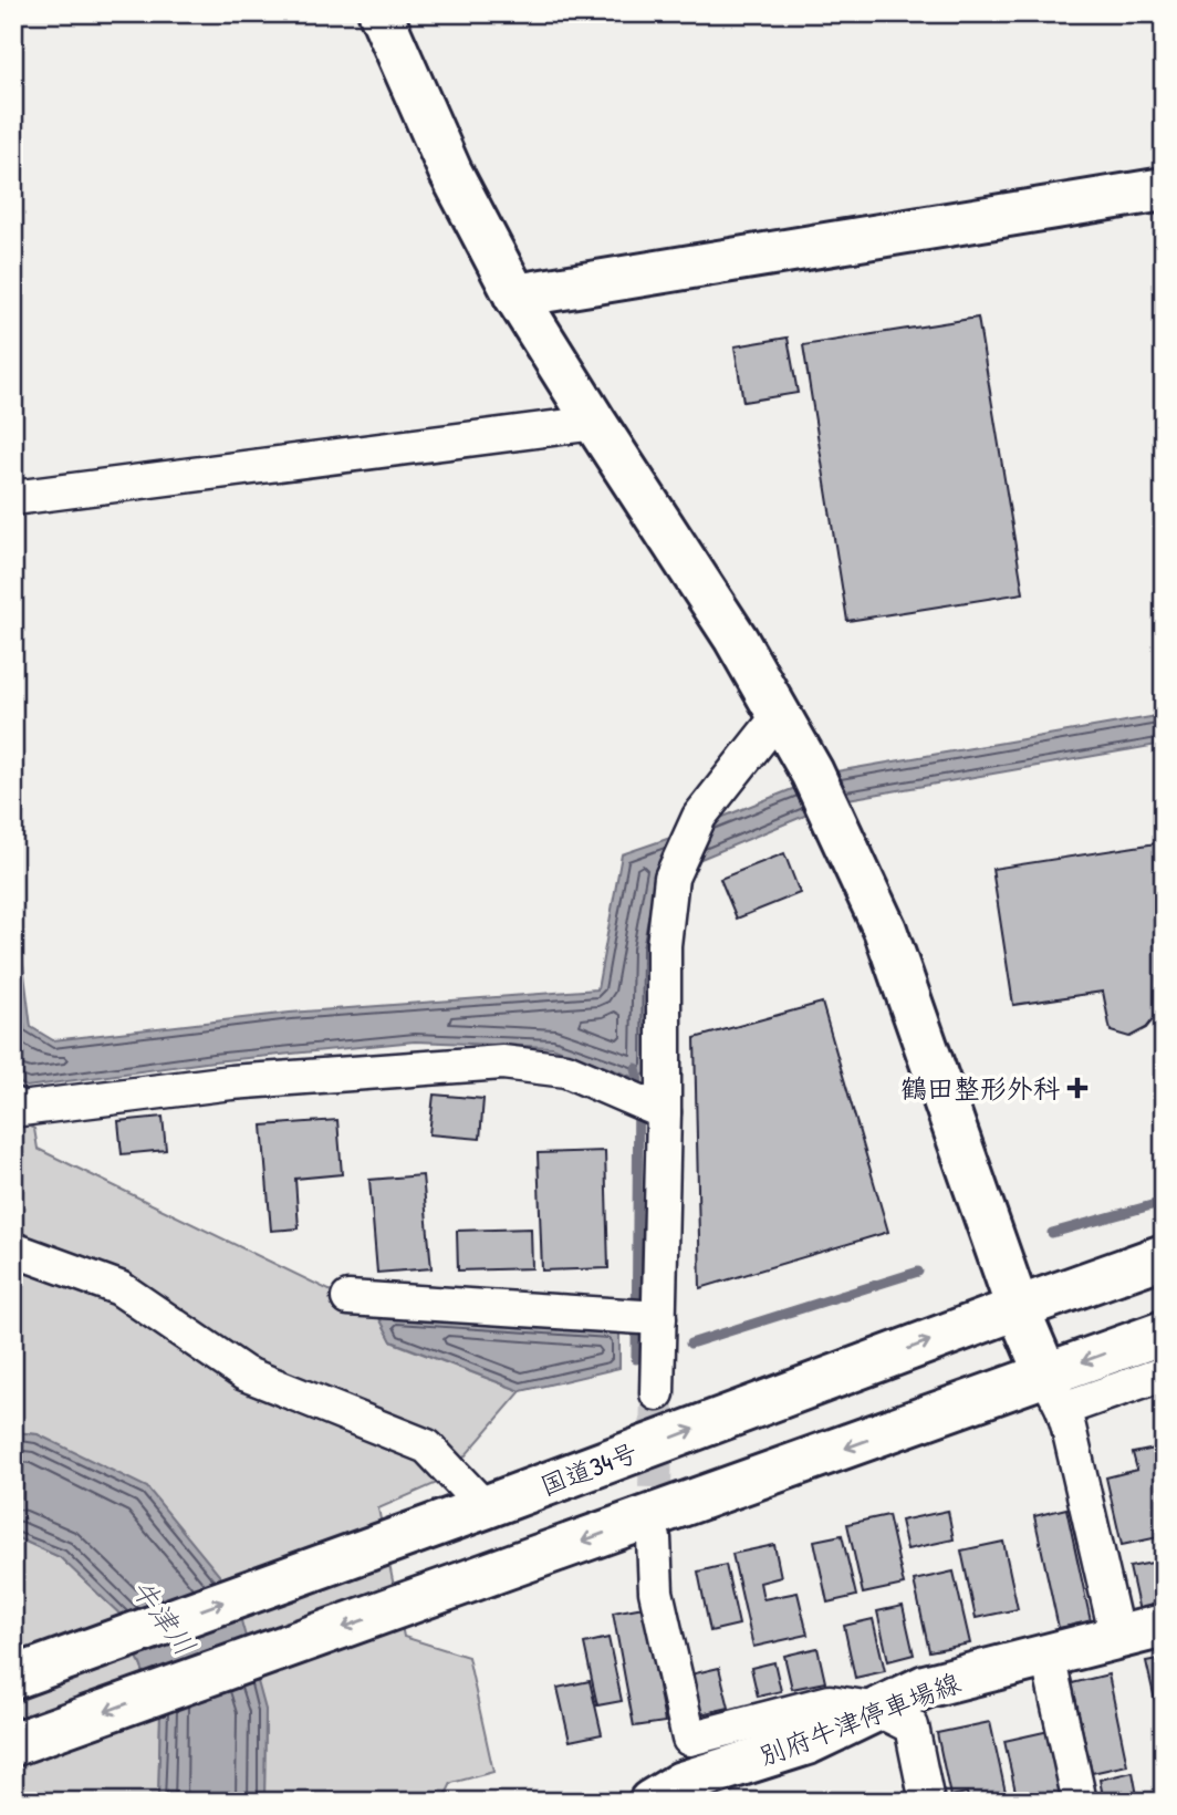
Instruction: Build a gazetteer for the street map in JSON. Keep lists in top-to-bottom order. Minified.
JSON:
{"streets":{"main road":["国道34号","別府牛津停車場線"]},"water":["牛津川"],"places":{"health":["鶴田整形外科"]}}
